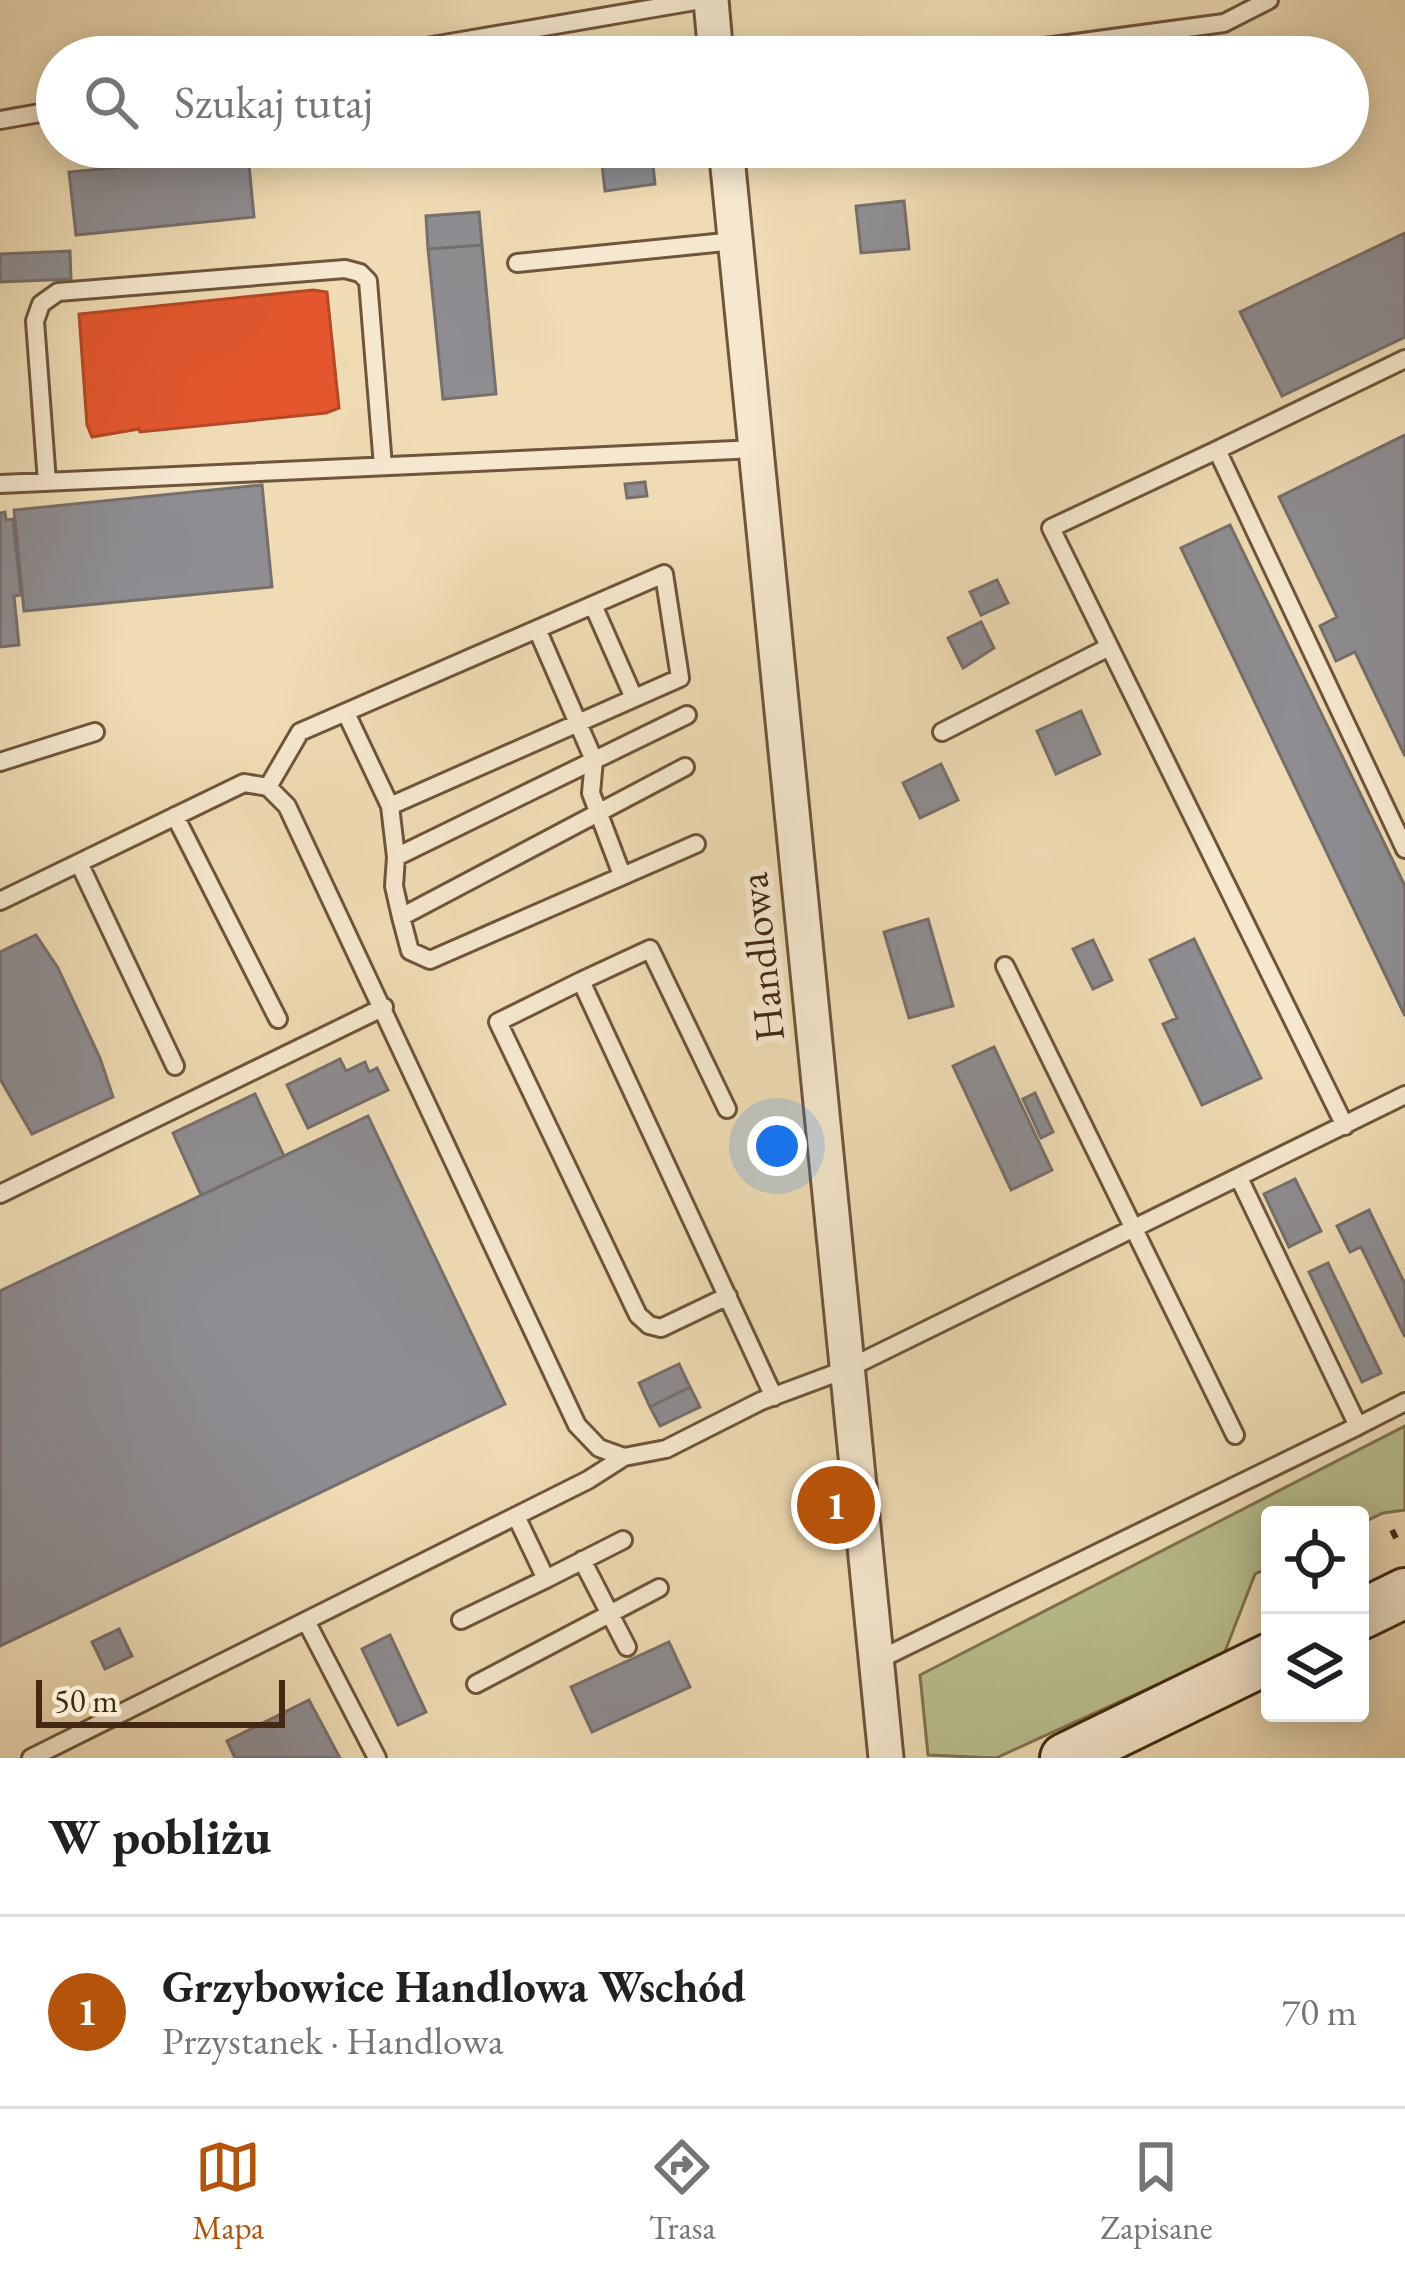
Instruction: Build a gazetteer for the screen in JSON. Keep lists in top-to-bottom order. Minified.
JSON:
{"streets":{"street":["Handlowa"]},"scale_bar":"50 m","page":{"search":"Szukaj tutaj","pins":"1","scale":"50 m","heading":"W pobliżu","list":[{"mark":"1","name":"Grzybowice Handlowa Wschód","note":"Przystanek · Handlowa","value":"70 m"}],"nav":["Mapa","Trasa","Zapisane"]}}
